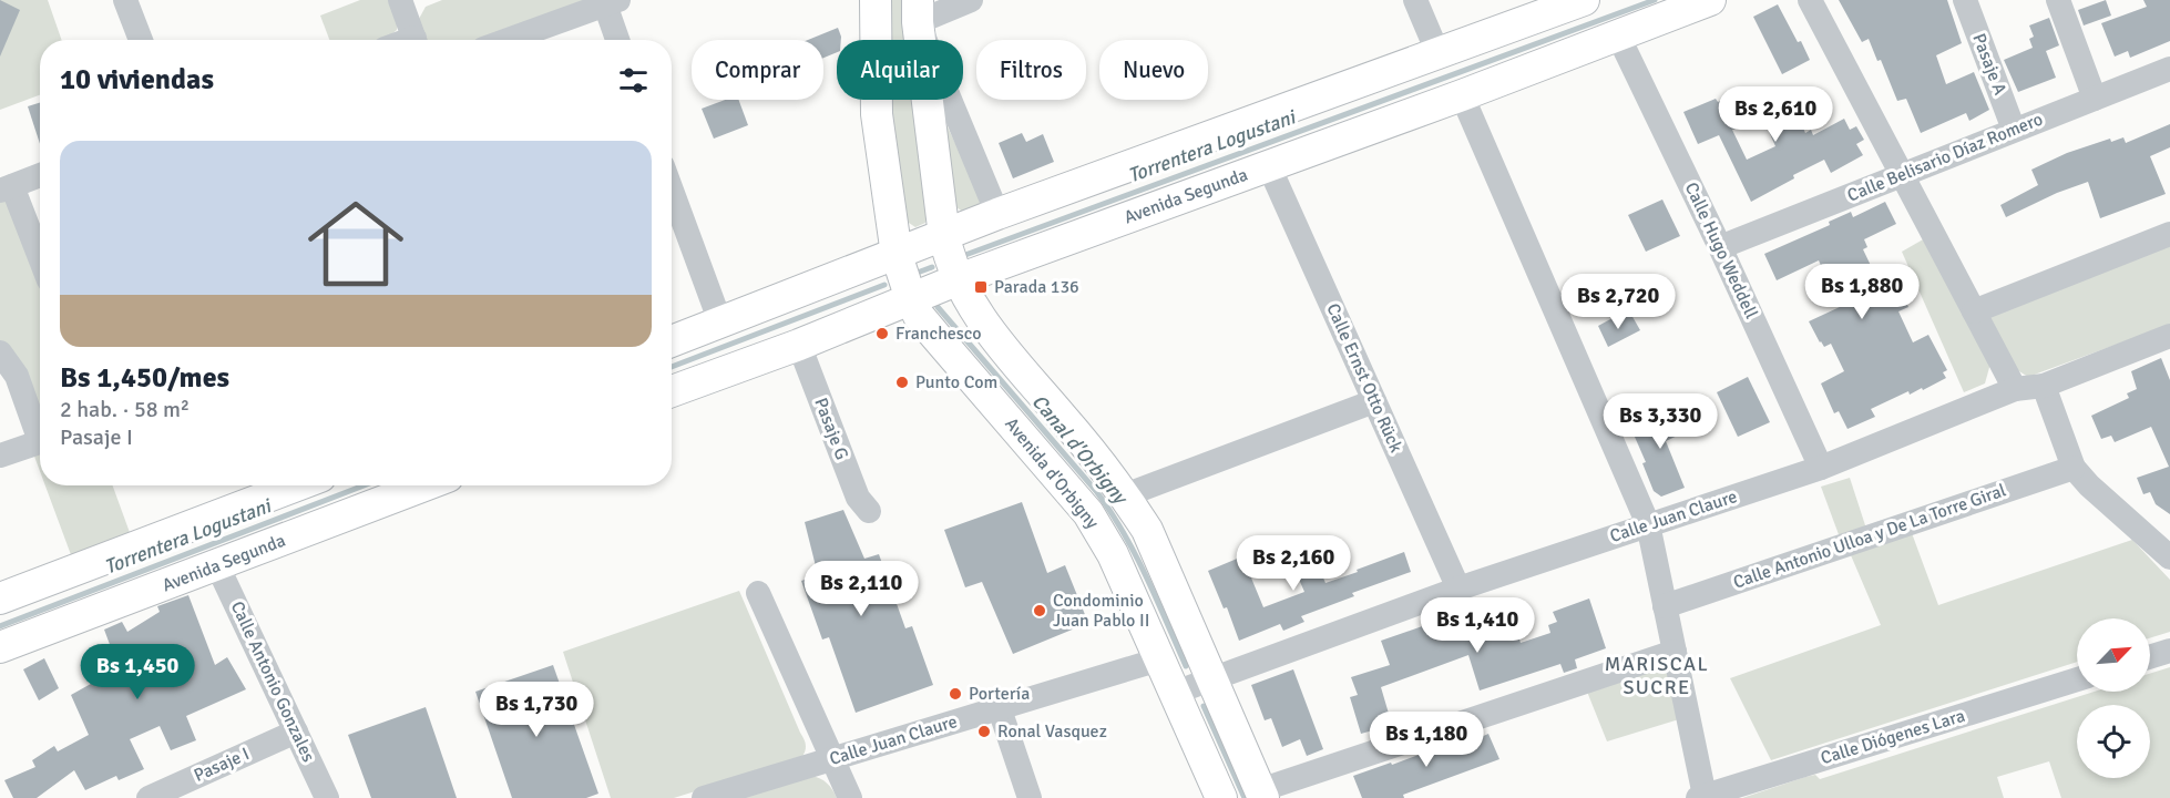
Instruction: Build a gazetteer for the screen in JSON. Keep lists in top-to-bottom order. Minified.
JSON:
{"streets":{"main road":["Avenida Segunda","Avenida d'Orbigny"],"street":["Pasaje A","Calle Belisario Díaz Romero","Calle Hugo Weddell","Calle Ernst Otto Rück","Pasaje G","Calle Juan Claure","Calle Antonio Ulloa y De La Torre Giral","Calle Antonio Gonzales","Calle Diógenes Lara","Pasaje I"]},"crossings":[["Pasaje A","Calle Belisario Díaz Romero"],["Calle Belisario Díaz Romero","Calle Hugo Weddell"],["Avenida Segunda","Calle Hugo Weddell"],["Avenida Segunda","Calle Ernst Otto Rück"],["Avenida Segunda","Pasaje G"],["Avenida Segunda","Avenida d'Orbigny"],["Avenida Segunda","Calle Antonio Gonzales"],["Calle Hugo Weddell","Calle Juan Claure"],["Calle Ernst Otto Rück","Calle Juan Claure"],["Avenida d'Orbigny","Calle Juan Claure"],["Calle Antonio Gonzales","Pasaje I"]],"districts":["MARISCAL SUCRE"],"water":["Torrentera Logustani","Canal d'Orbigny"],"places":{"transit":["Parada 136"],"other":["Franchesco","Punto Com","Condominio Juan Pablo II","Portería","Ronal Vasquez"]},"north":"top right","page":{"chip":["Comprar","Alquilar","Filtros","Nuevo"],"heading":"10 viviendas","price":["Bs 2,610","Bs 1,880","Bs 2,720","Bs 3,330","Bs 2,160","Bs 2,110","Bs 1,410","Bs 1,450","Bs 1,730","Bs 1,180"],"list":[{"name":"Bs 1,450/mes","note":"2 hab. · 58 m² · Pasaje I"}]}}
